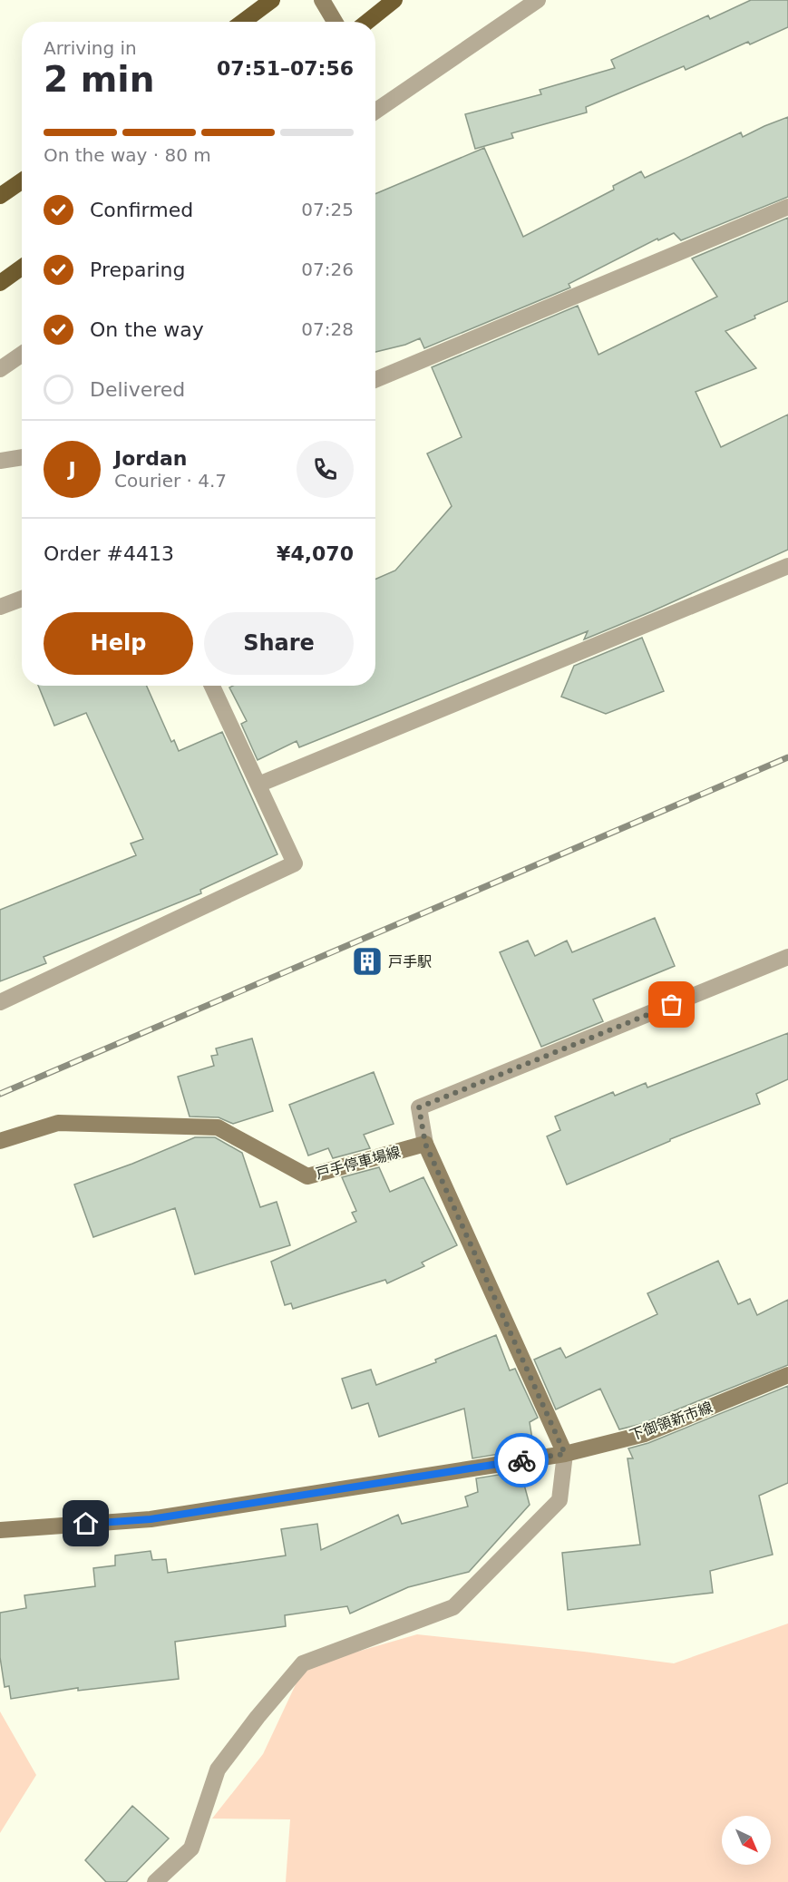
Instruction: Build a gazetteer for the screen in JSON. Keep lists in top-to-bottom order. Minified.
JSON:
{"streets":{"main road":["戸手停車場線","下御領新市線"]},"places":{"building":["戸手駅"]},"north":"bottom right","page":{"heading":["2 min","Arriving in","07:51–07:56"],"panel":["Jordan","Courier · 4.7","Order #4413","¥4,070"],"bar":"On the way · 80 m","list":[["Confirmed","07:25"],["Preparing","07:26"],["On the way","07:28"],"Delivered"],"round":"J","buttons":["Help","Share"]}}
